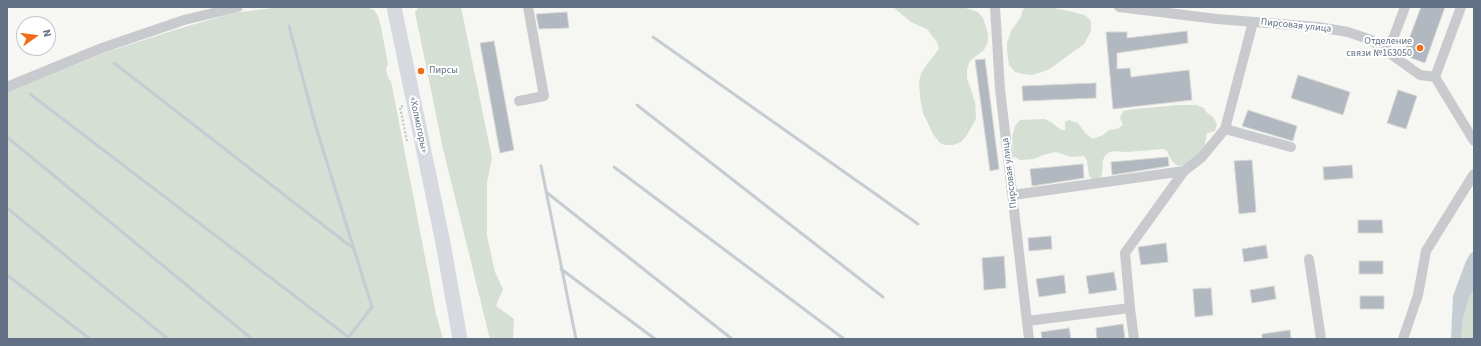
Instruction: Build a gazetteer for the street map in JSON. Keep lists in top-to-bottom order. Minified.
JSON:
{"streets":{"highway":["«Холмогоры»"],"street":["Пирсовая улица"]},"places":["Отделение связи №163050","Пирсы"],"north":"right"}
